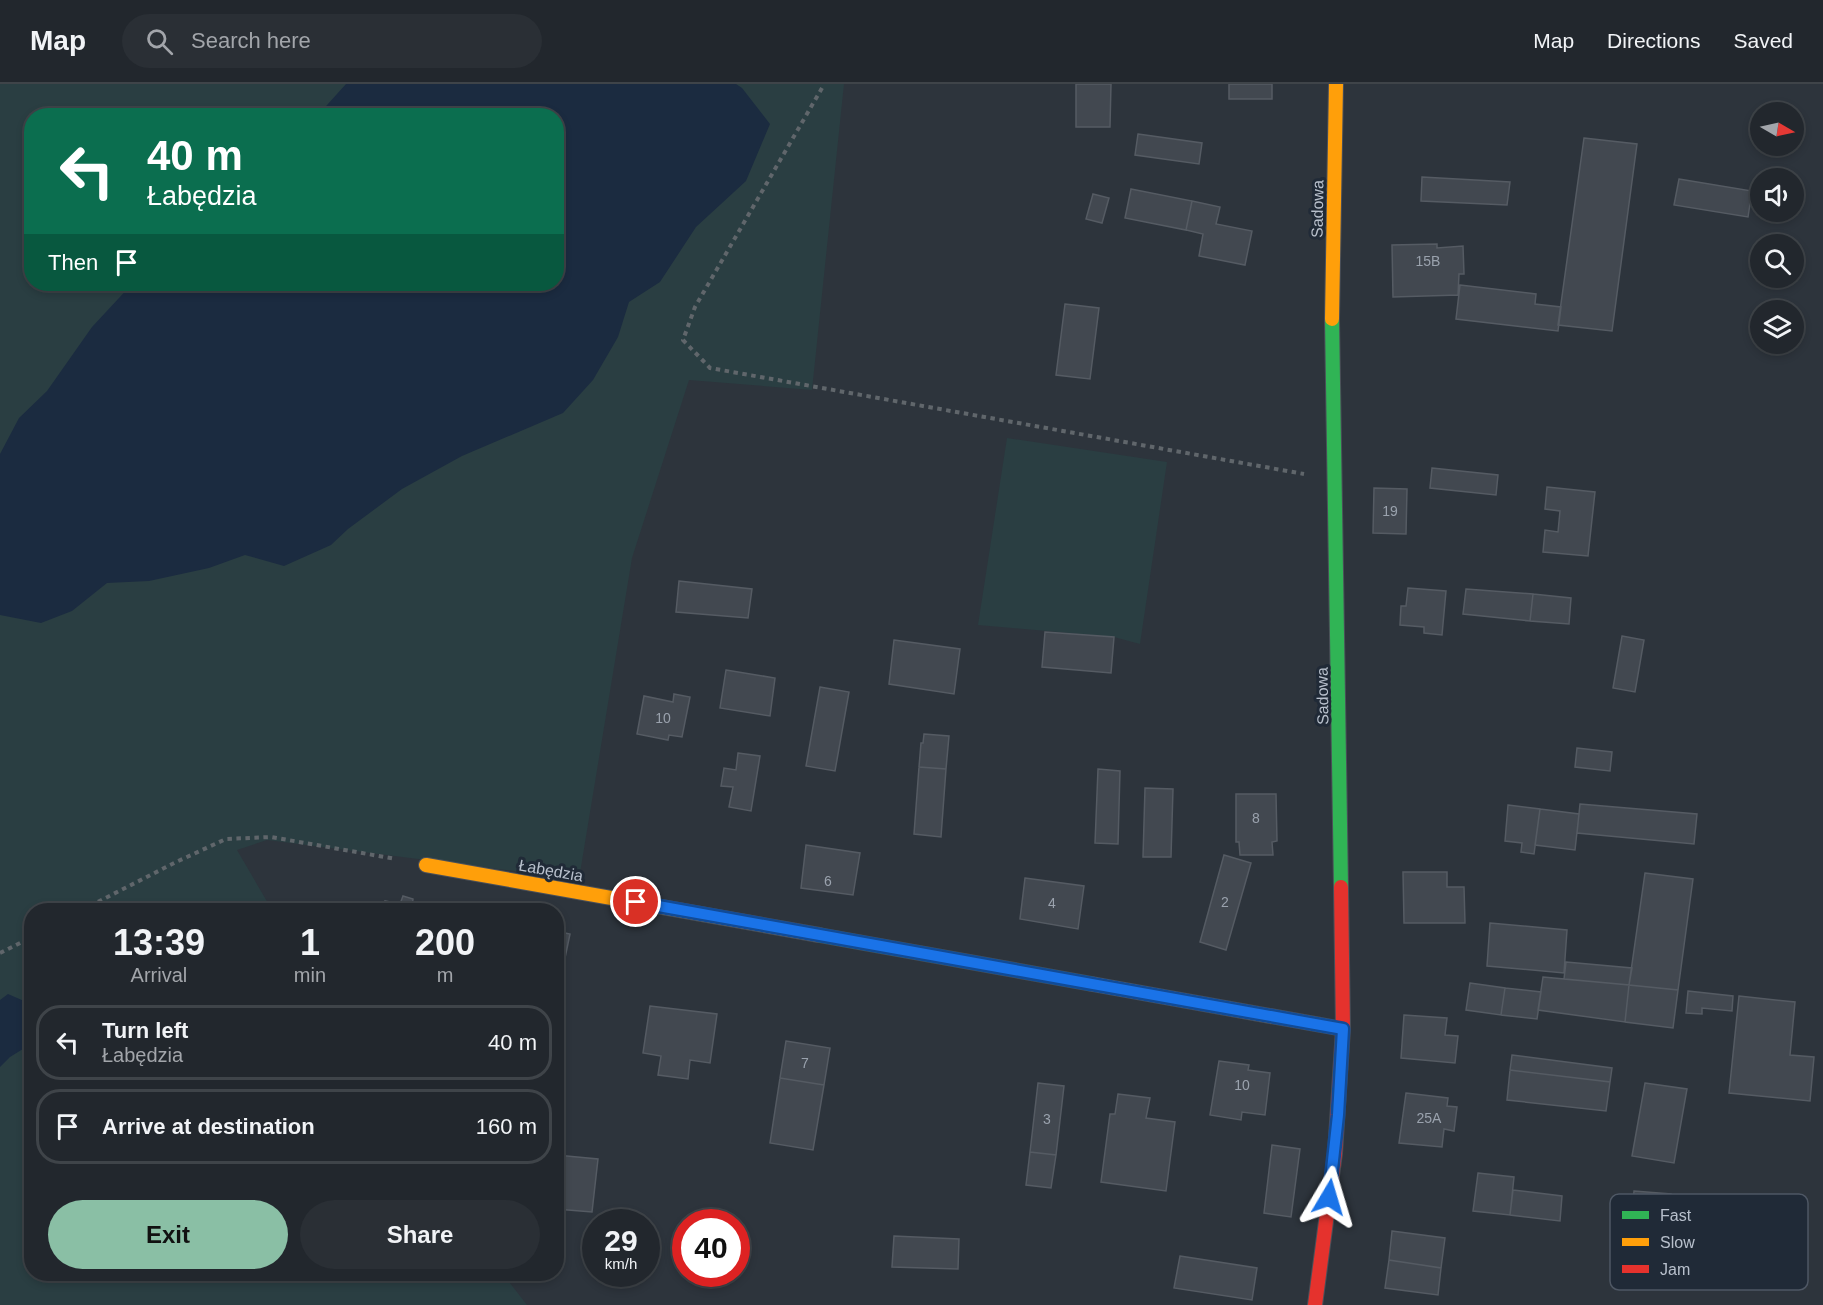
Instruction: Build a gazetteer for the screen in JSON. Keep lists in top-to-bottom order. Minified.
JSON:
{"streets":{"street":["Sadowa","Łabędzia"]},"crossings":[["Sadowa","Łabędzia"]],"house_numbers":["15B","19","10","8","6","2","4","7","10","25A","3"],"legend":["Fast","Slow","Jam"],"north":"right","page":{"header":"Map","search":"Search here","nav":["Map","Directions","Saved"],"turn":["40 m","Łabędzia"],"then":"Then","eta":["13:39","Arrival","1","min","200","m"],"list":[{"name":"Turn left","note":"Łabędzia","value":"40 m"},{"name":"Arrive at destination","value":"160 m"}],"buttons":["Exit","Share"],"speed":"29 km/h","limit":"40"}}
